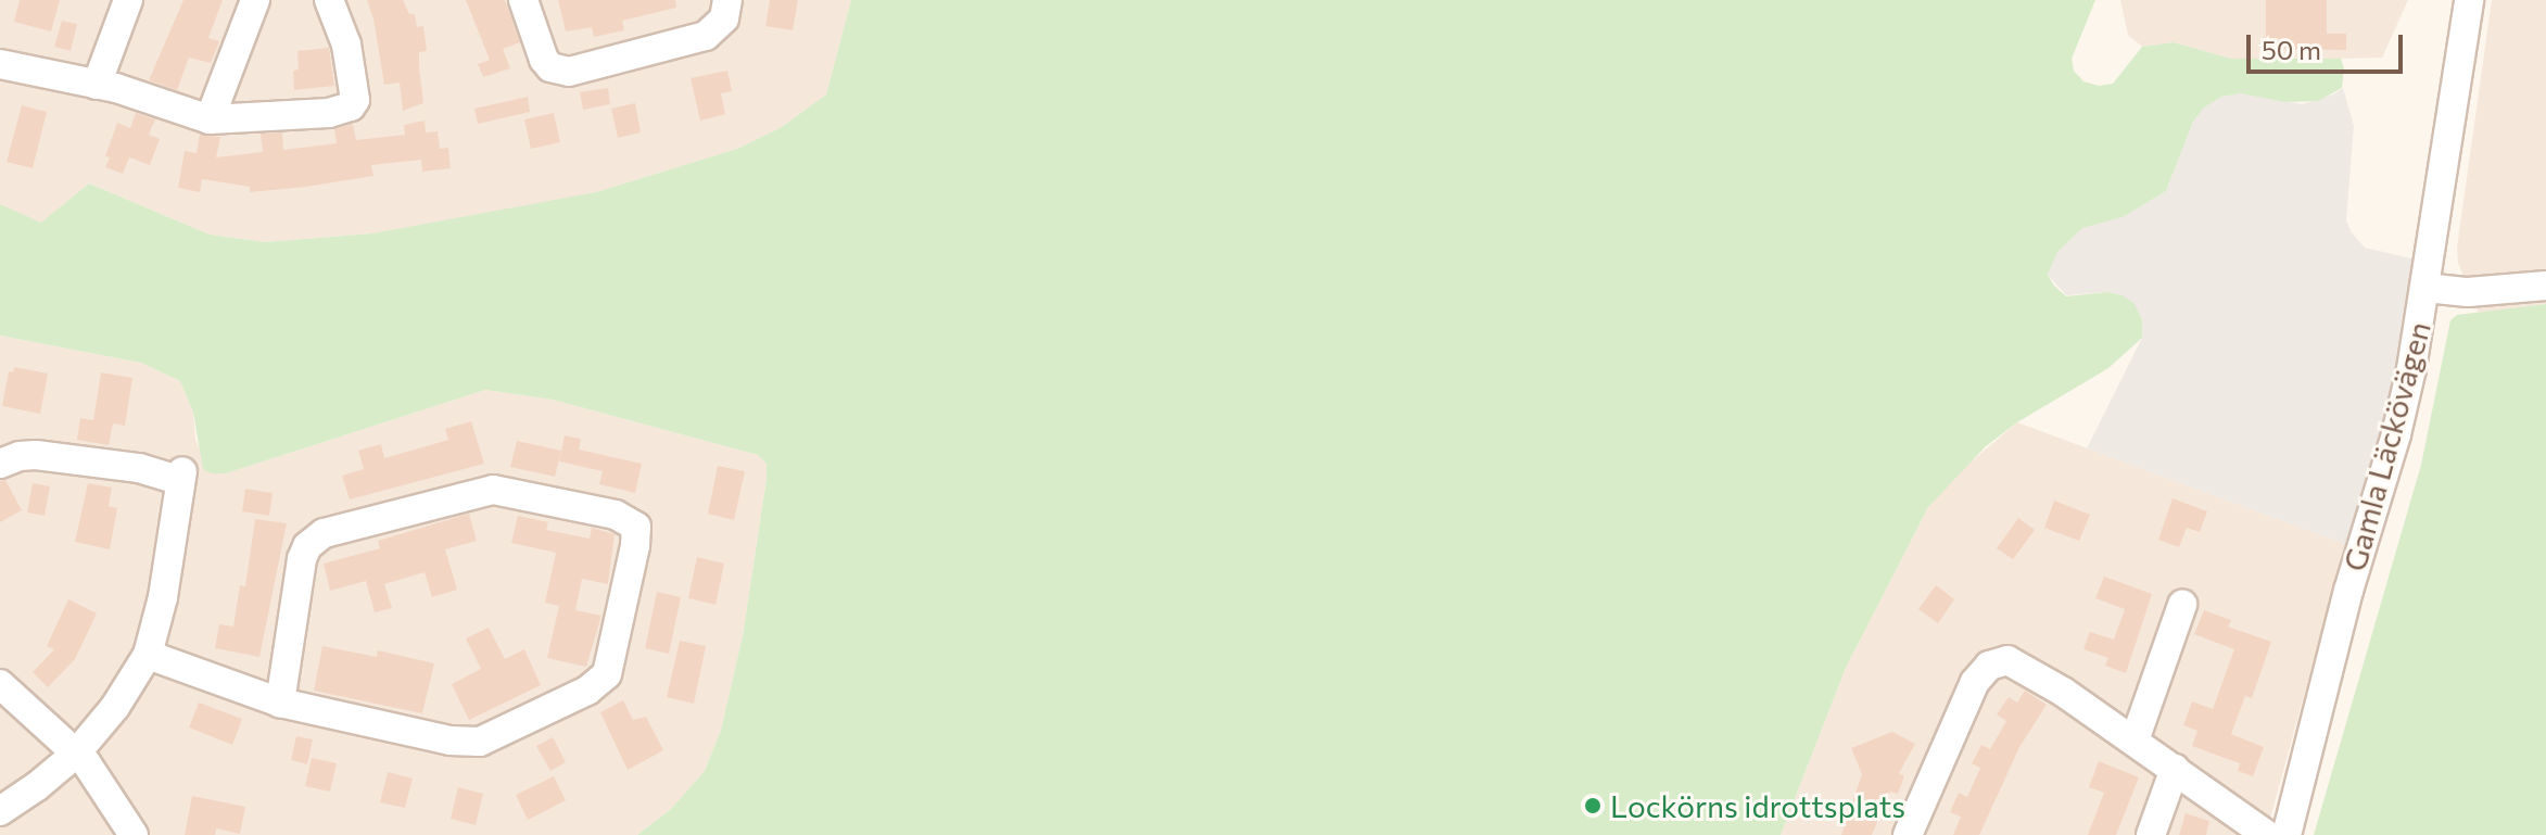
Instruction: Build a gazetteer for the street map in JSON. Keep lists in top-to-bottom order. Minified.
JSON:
{"streets":{"street":["Gamla Läckövägen"]},"places":["Lockörns idrottsplats"],"scale_bar":"50 m"}
